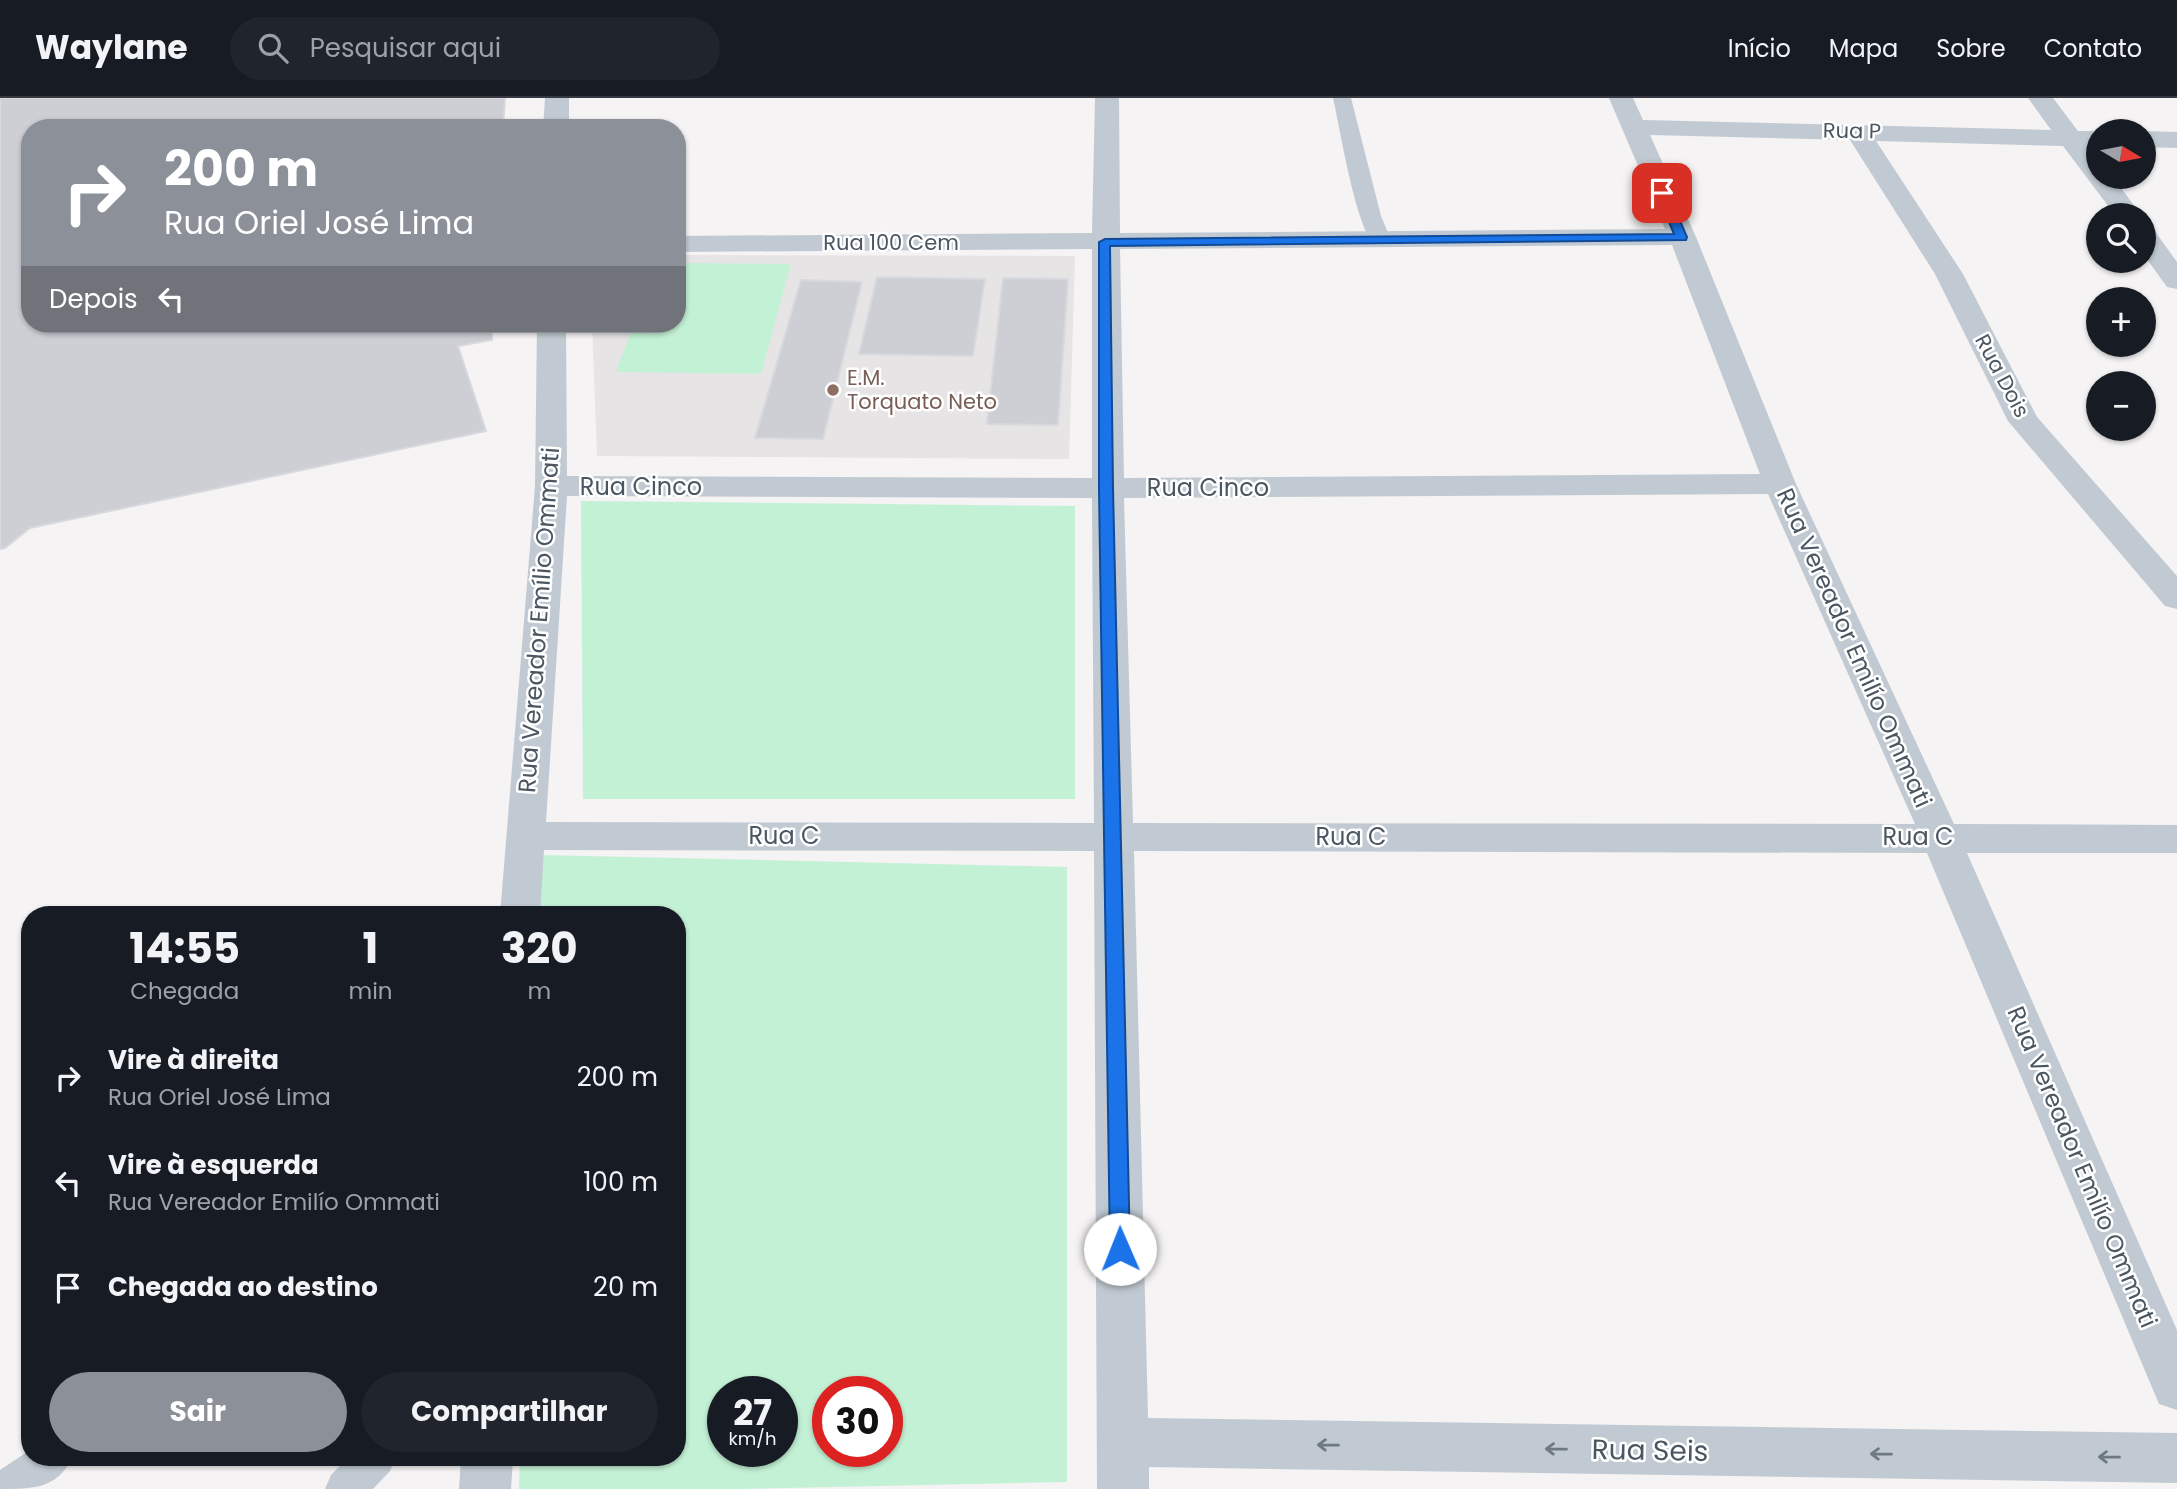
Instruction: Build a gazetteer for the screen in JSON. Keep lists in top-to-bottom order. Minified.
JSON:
{"streets":{"street":["Rua P","Rua 100 Cem","Rua Dois","Rua Cinco","Rua Vereador Emílio Ommati","Rua Vereador Emilío Ommati","Rua C","Rua Seis"]},"crossings":[["Rua P","Rua Dois"],["Rua P","Rua Vereador Emilío Ommati"],["Rua 100 Cem","Rua Vereador Emilío Ommati"],["Rua Cinco","Rua Vereador Emílio Ommati"],["Rua Cinco","Rua Vereador Emilío Ommati"],["Rua Vereador Emílio Ommati","Rua C"],["Rua Vereador Emilío Ommati","Rua C"]],"one_way":["Rua Seis"],"places":["E.M. Torquato Neto"],"north":"right","page":{"header":"Waylane","search":"Pesquisar aqui","nav":["Início","Mapa","Sobre","Contato"],"map_buttons":["+","−"],"turn":["200 m","Rua Oriel José Lima"],"then":"Depois","eta":["14:55","Chegada","1","min","320","m"],"list":[{"name":"Vire à direita","note":"Rua Oriel José Lima","value":"200 m"},{"name":"Vire à esquerda","note":"Rua Vereador Emilío Ommati","value":"100 m"},{"name":"Chegada ao destino","value":"20 m"}],"buttons":["Sair","Compartilhar"],"speed":"27 km/h","limit":"30"}}
